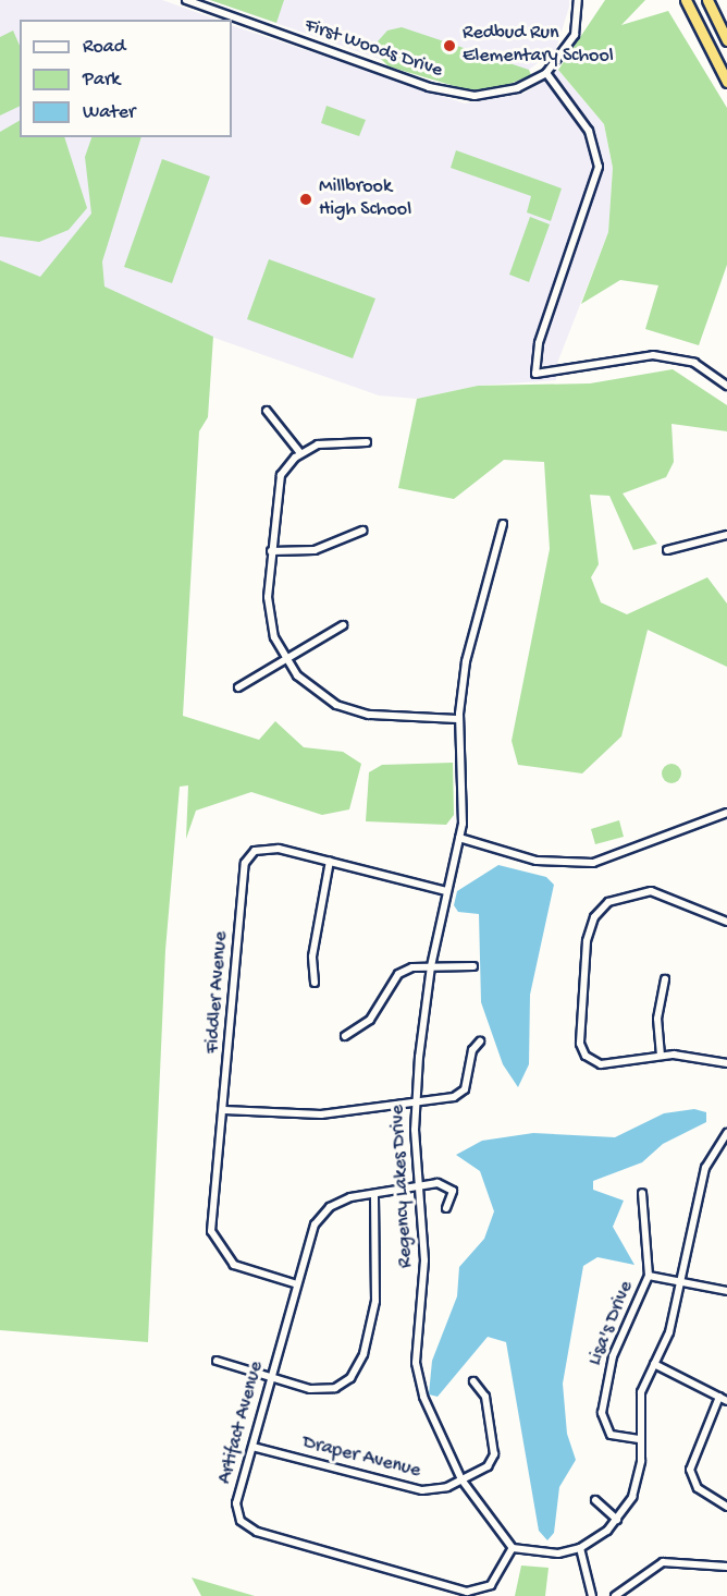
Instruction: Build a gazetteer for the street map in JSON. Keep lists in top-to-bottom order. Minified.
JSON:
{"streets":{"street":["First Woods Drive","Fiddler Avenue","Regency Lakes Drive","Lisa's Drive","Artifact Avenue","Draper Avenue"]},"crossings":[["Fiddler Avenue","Regency Lakes Drive"],["Fiddler Avenue","Artifact Avenue"],["Regency Lakes Drive","Artifact Avenue"],["Regency Lakes Drive","Draper Avenue"],["Artifact Avenue","Draper Avenue"]],"places":["Redbud Run Elementary School","Millbrook High School"],"legend":["Road","Park","Water"]}
